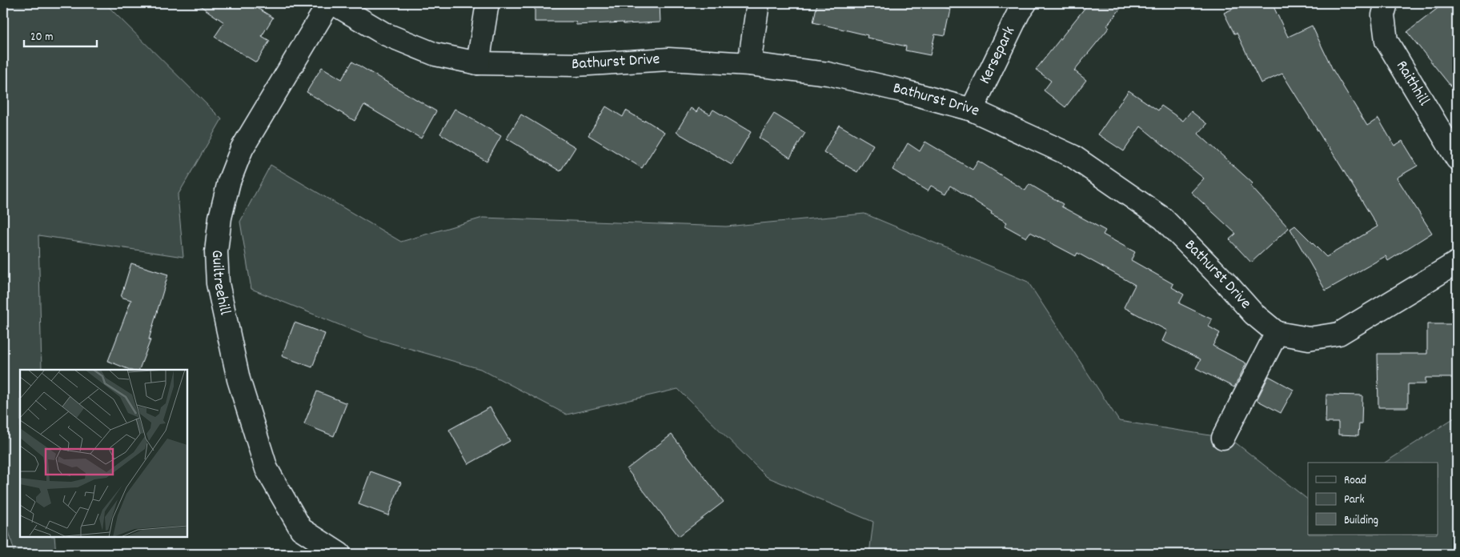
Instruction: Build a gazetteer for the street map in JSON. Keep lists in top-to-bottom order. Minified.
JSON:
{"streets":{"street":["Kersepark","Bathurst Drive","Raithhill","Guiltreehill"]},"crossings":[["Kersepark","Bathurst Drive"]],"legend":["Road","Park","Building"],"scale_bar":"20 m"}
